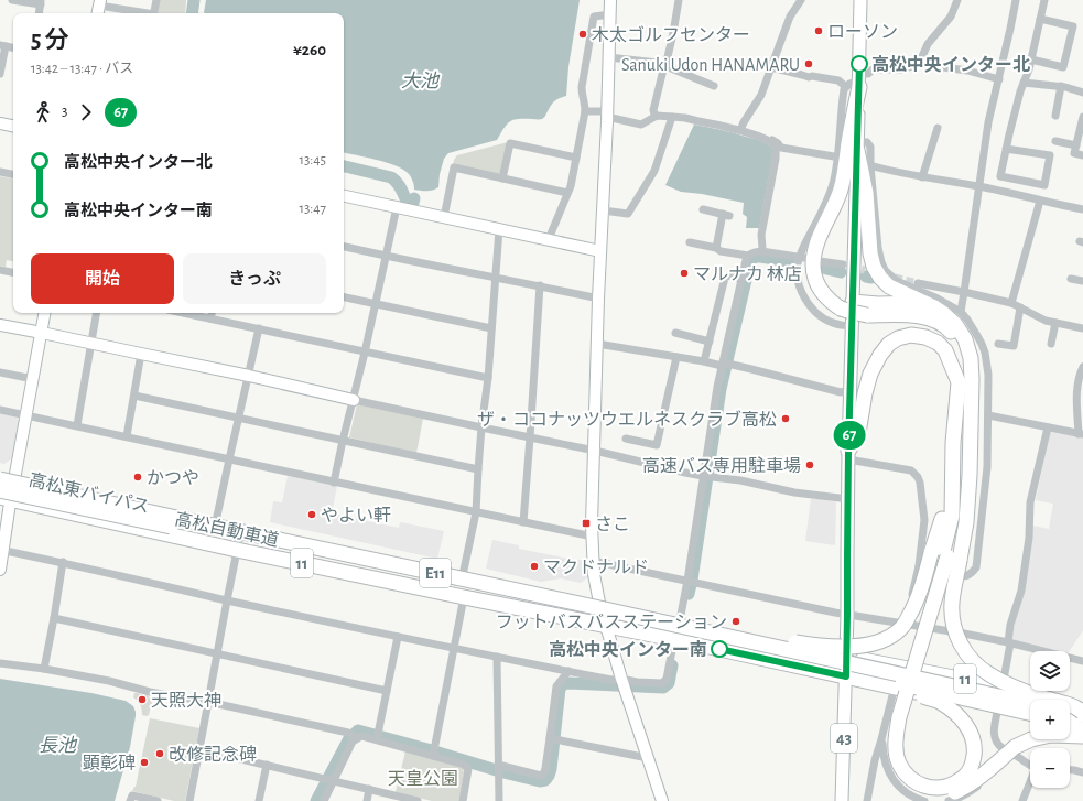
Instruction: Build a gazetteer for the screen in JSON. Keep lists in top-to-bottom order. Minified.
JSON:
{"streets":{"highway":["高松東バイパス","高松自動車道","11","E11"],"main road":["43"]},"crossings":[["高松東バイパス","43"]],"water":["大池","長池"],"parks":["天皇公園"],"places":{"other":["ローソン","木太ゴルフセンター","Sanuki Udon HANAMARU","高松中央インター北","マルナカ 林店","ザ・ココナッツウエルネスクラブ高松","高速バス専用駐車場","かつや","やよい軒","マクドナルド","フットバス バスステーション","高松中央インター南","天照大神","改修記念碑","顕彰碑"],"transit":["さこ"]},"lines":["bus line 67"],"page":{"on_map":"67","heading":["5 分","13:42 – 13:47 · バス","¥260"],"legs":["3","67"],"list":[{"name":"高松中央インター北","value":"13:45"},{"name":"高松中央インター南","value":"13:47"}],"buttons":["開始","きっぷ"],"map_buttons":["+","−"]}}
